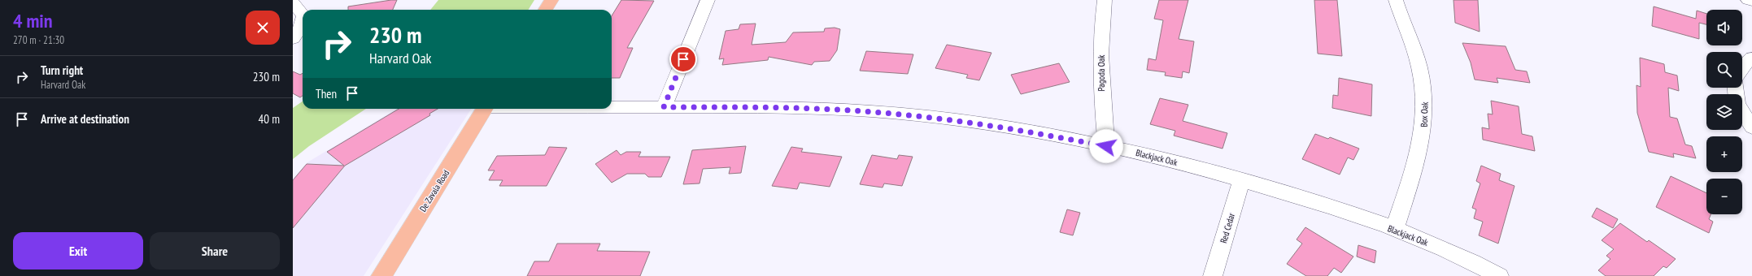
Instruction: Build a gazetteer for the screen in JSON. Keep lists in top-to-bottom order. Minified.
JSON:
{"streets":{"main road":["De Zavala Road"],"street":["Pagoda Oak","Box Oak","Blackjack Oak","Red Cedar"]},"crossings":[["Pagoda Oak","Blackjack Oak"],["Box Oak","Blackjack Oak"],["Blackjack Oak","Red Cedar"]],"page":{"heading":["4 min","270 m · 21:30"],"map_buttons":["+","−"],"turn":["230 m","Harvard Oak"],"list":[{"name":"Turn right","note":"Harvard Oak","value":"230 m"},{"name":"Arrive at destination","value":"40 m"}],"then":"Then","buttons":["Exit","Share"]}}
